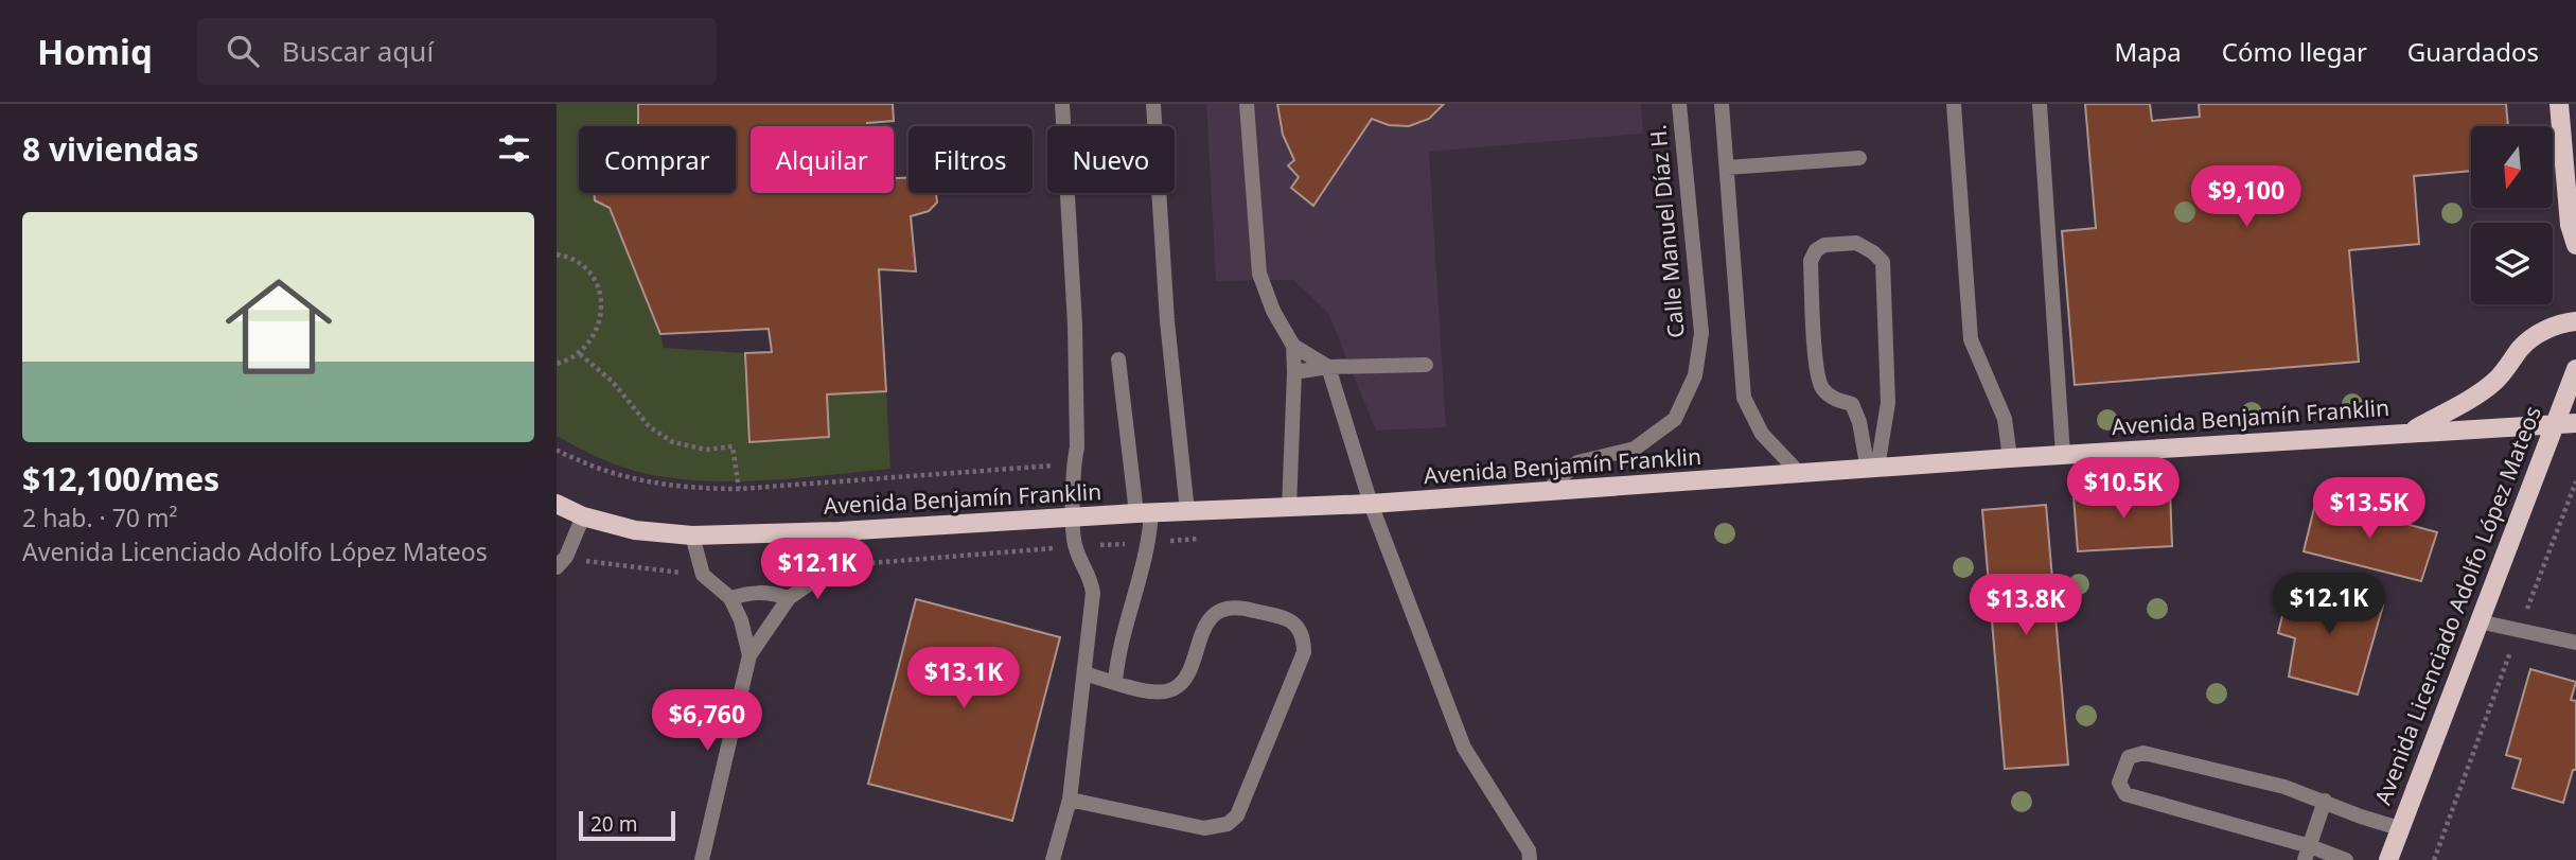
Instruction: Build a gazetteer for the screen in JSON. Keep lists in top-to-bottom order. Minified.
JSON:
{"streets":{"main road":["Avenida Benjamín Franklin","Avenida Licenciado Adolfo López Mateos"],"street":["Calle Manuel Díaz H."]},"crossings":[["Calle Manuel Díaz H.","Avenida Benjamín Franklin"],["Avenida Benjamín Franklin","Avenida Licenciado Adolfo López Mateos"]],"scale_bar":"20 m","north":"bottom","page":{"header":"Homiq","search":"Buscar aquí","nav":["Mapa","Cómo llegar","Guardados"],"heading":"8 viviendas","chip":["Comprar","Alquilar","Filtros","Nuevo"],"price":["$9,100","$10.5K","$13.5K","$12.1K","$12.1K","$13.8K","$13.1K","$6,760"],"list":[{"name":"$12,100/mes","note":"2 hab. · 70 m² · Avenida Licenciado Adolfo López Mateos"}],"scale":"20 m"}}
